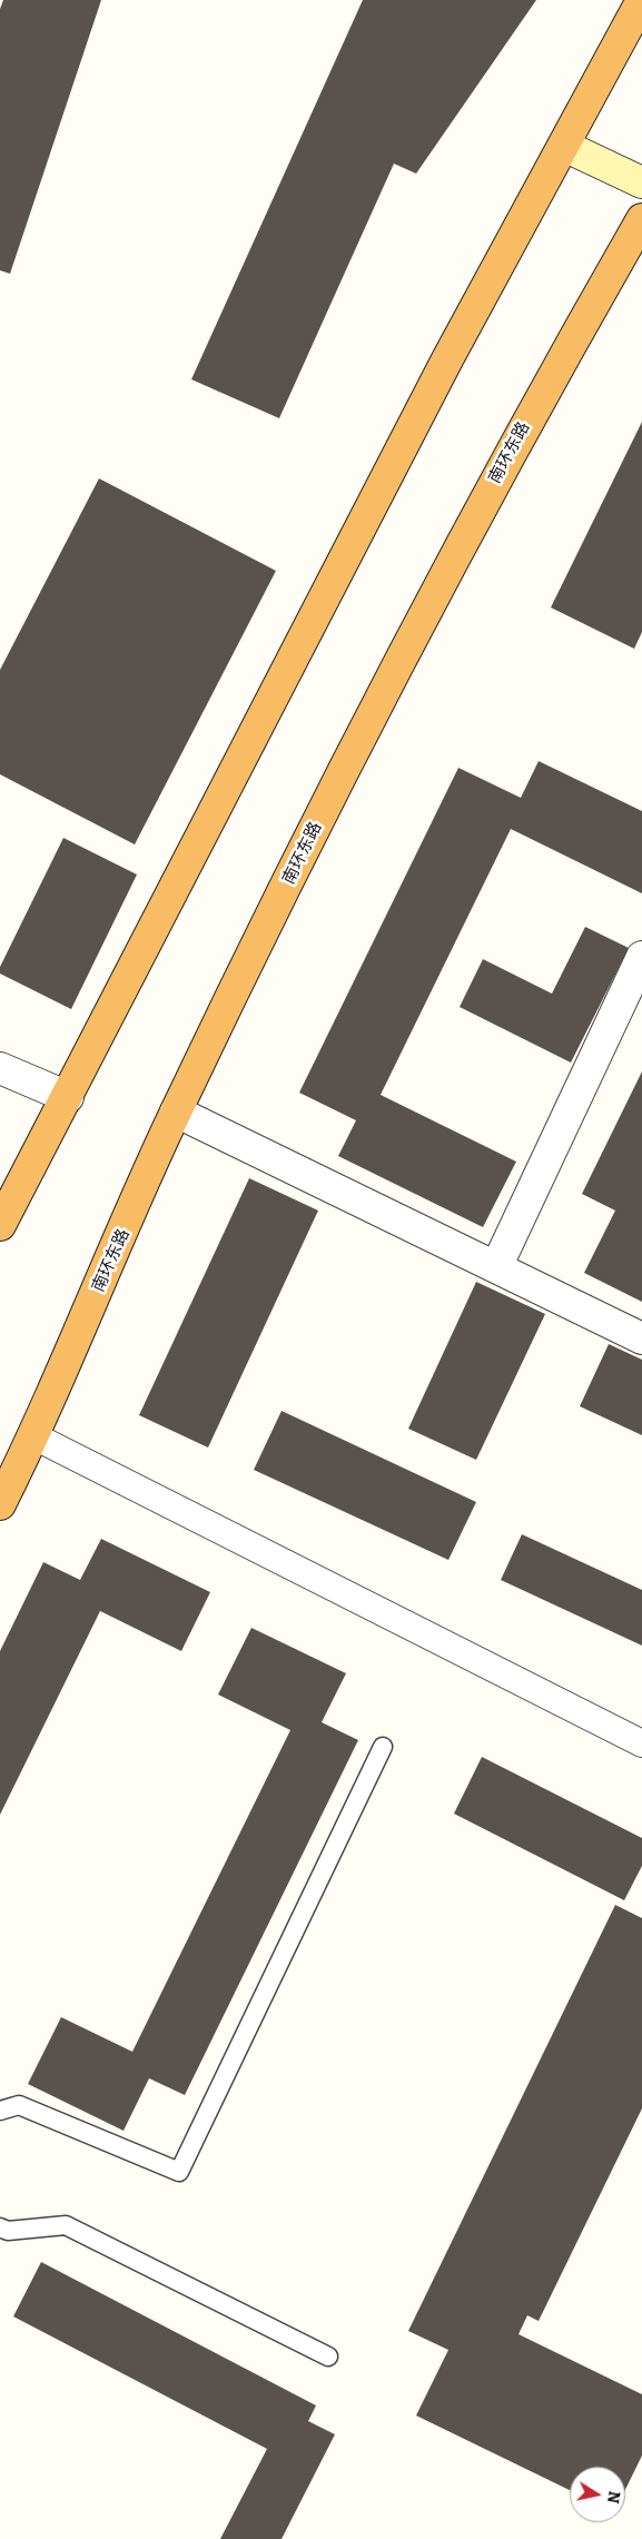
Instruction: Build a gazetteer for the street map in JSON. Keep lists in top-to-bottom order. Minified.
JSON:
{"streets":{"highway":["南环东路"]},"north":"right"}
